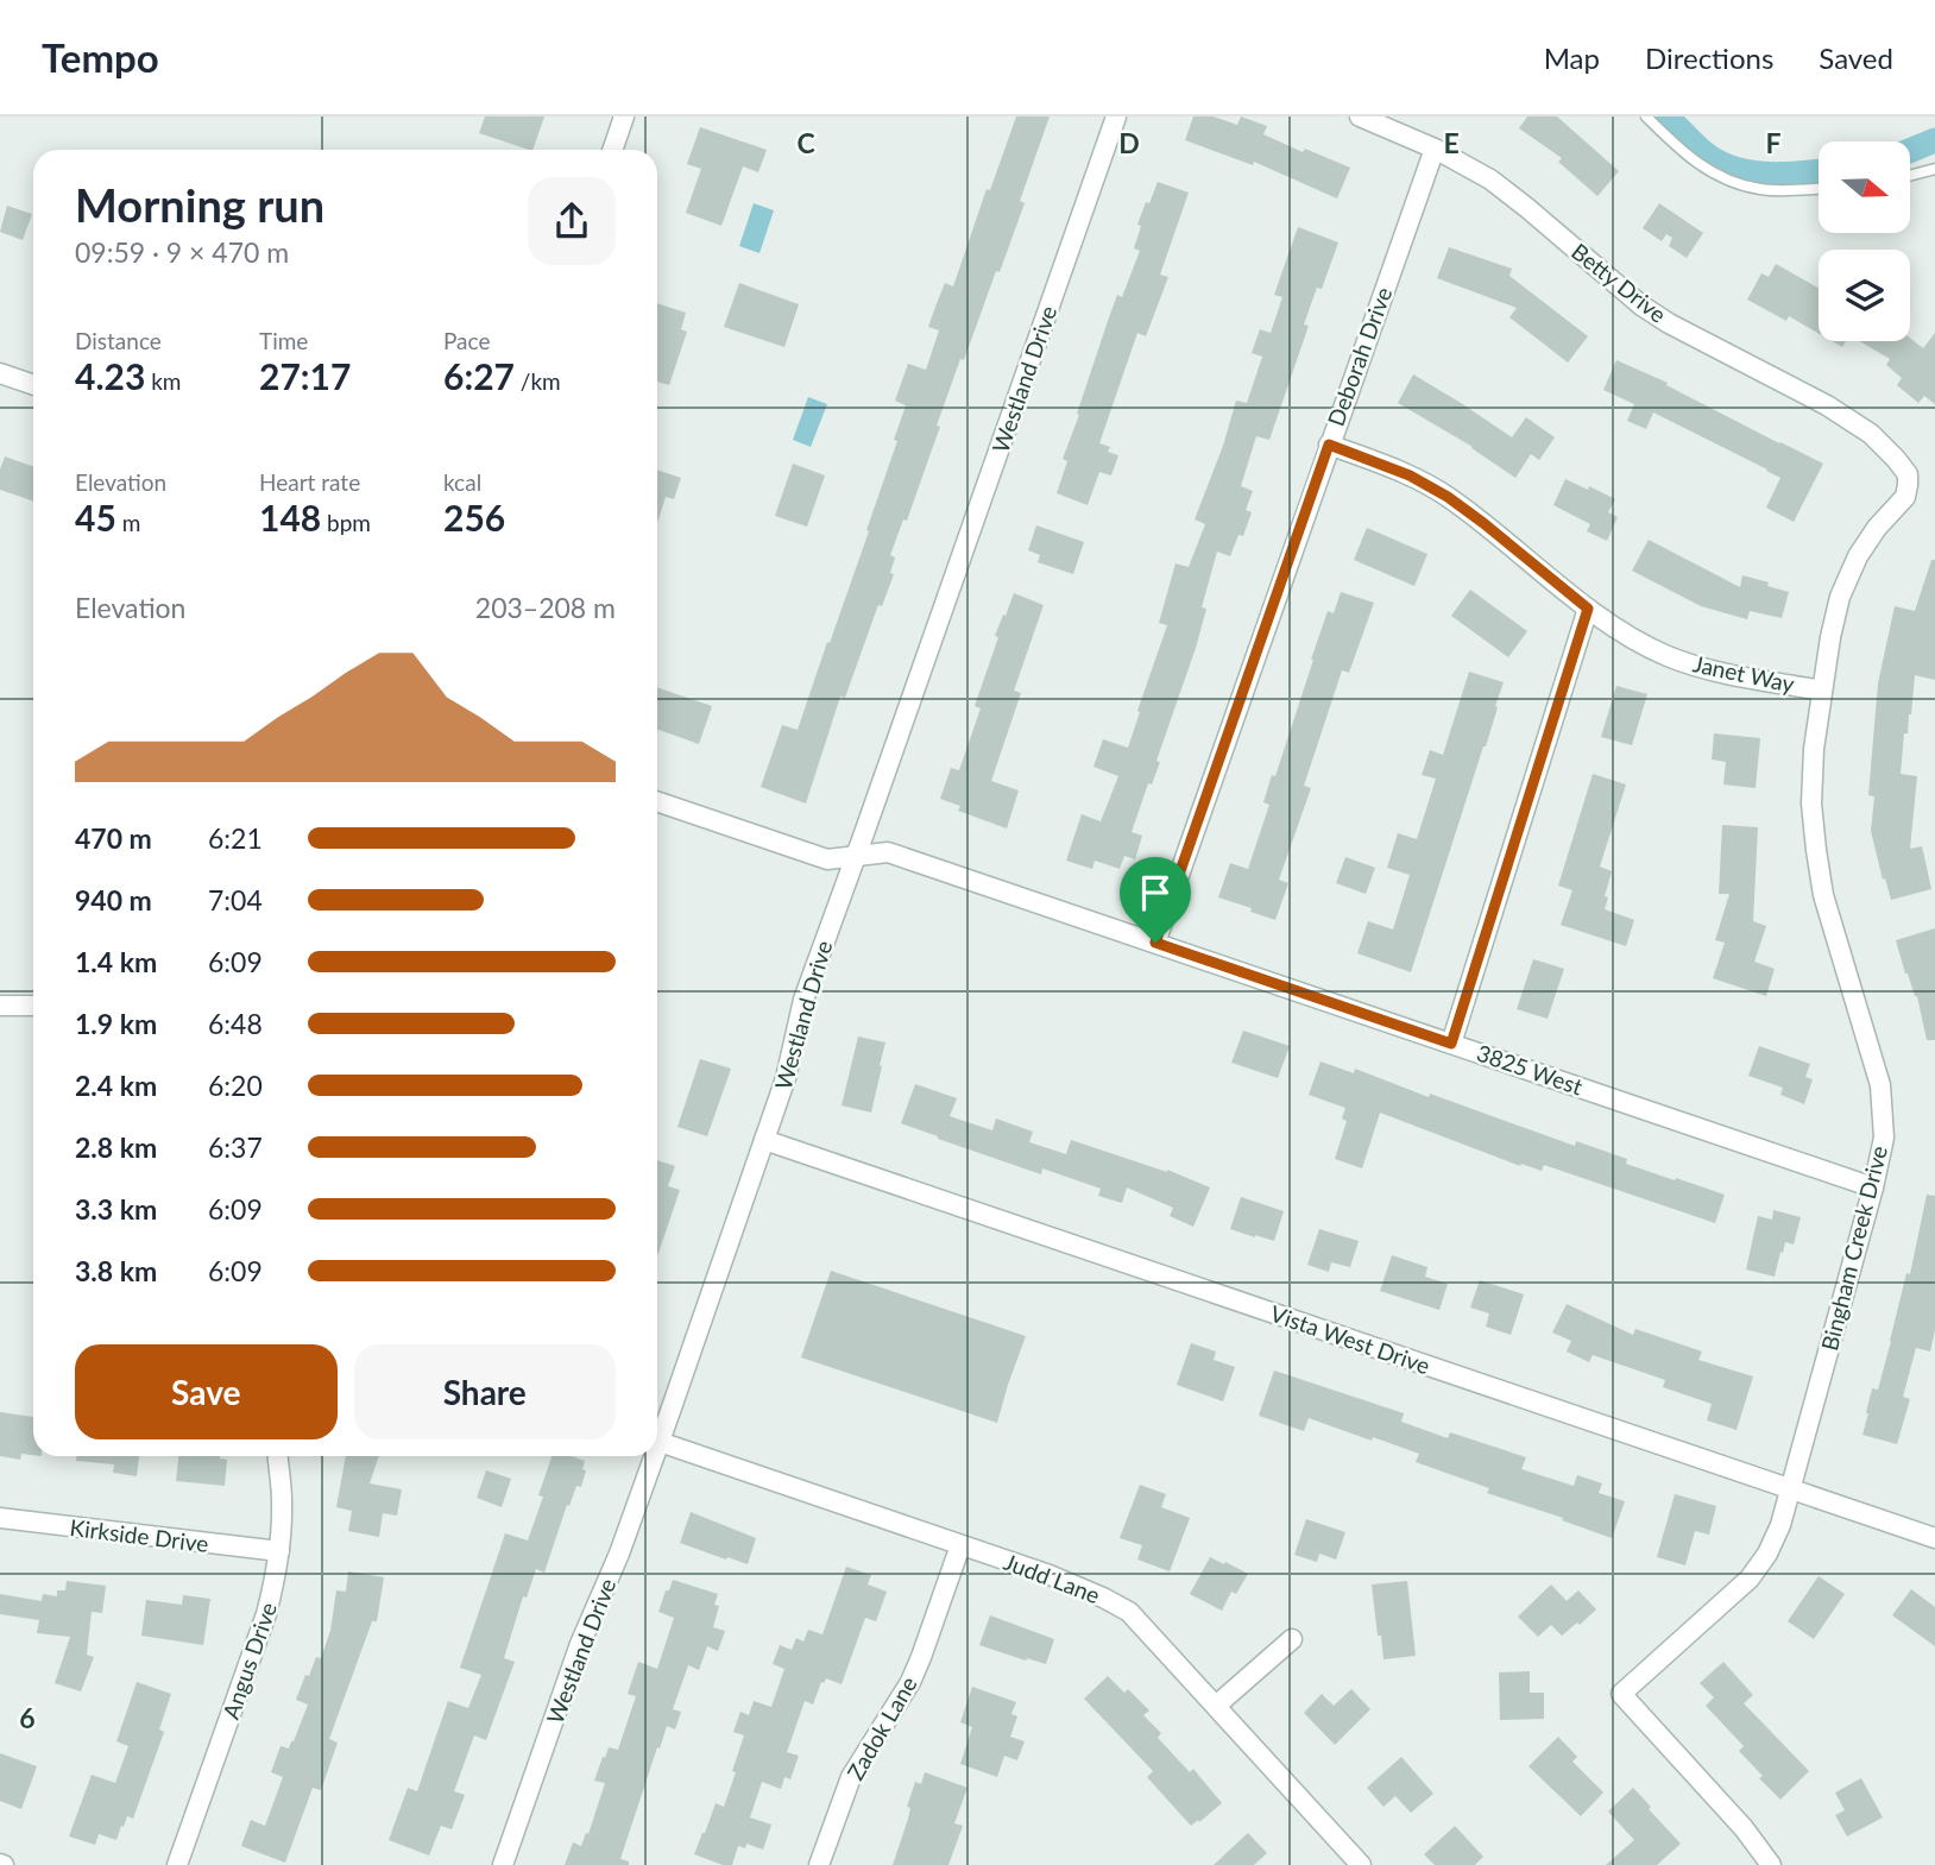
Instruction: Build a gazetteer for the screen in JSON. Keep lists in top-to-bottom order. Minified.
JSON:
{"streets":{"street":["Betty Drive","Deborah Drive","Westland Drive","Janet Way","3825 West","Bingham Creek Drive","Vista West Drive","Kirkside Drive","Judd Lane","Angus Drive","Zadok Lane"]},"crossings":[["Betty Drive","Deborah Drive"],["Betty Drive","Bingham Creek Drive"],["Deborah Drive","Janet Way"],["Deborah Drive","3825 West"],["Westland Drive","3825 West"],["Westland Drive","Vista West Drive"],["Janet Way","Bingham Creek Drive"],["3825 West","Bingham Creek Drive"],["Bingham Creek Drive","Vista West Drive"],["Kirkside Drive","Angus Drive"],["Judd Lane","Zadok Lane"]],"north":"right","page":{"header":"Tempo","nav":["Map","Directions","Saved"],"heading":["Morning run","09:59 · 9 × 470 m"],"stats":[["Distance","4.23 km"],["Time","27:17"],["Pace","6:27 /km"],["Elevation","45 m"],["Heart rate","148 bpm"],["kcal","256"]],"chart":["Elevation","203–208 m"],"list":[{"name":"470 m","note":"6:21"},{"name":"940 m","note":"7:04"},{"name":"1.4 km","note":"6:09"},{"name":"1.9 km","note":"6:48"},{"name":"2.4 km","note":"6:20"},{"name":"2.8 km","note":"6:37"},{"name":"3.3 km","note":"6:09"},{"name":"3.8 km","note":"6:09"}],"buttons":["Save","Share"]},"grid":{"columns":["C","D","E","F"],"rows":["6"]}}
